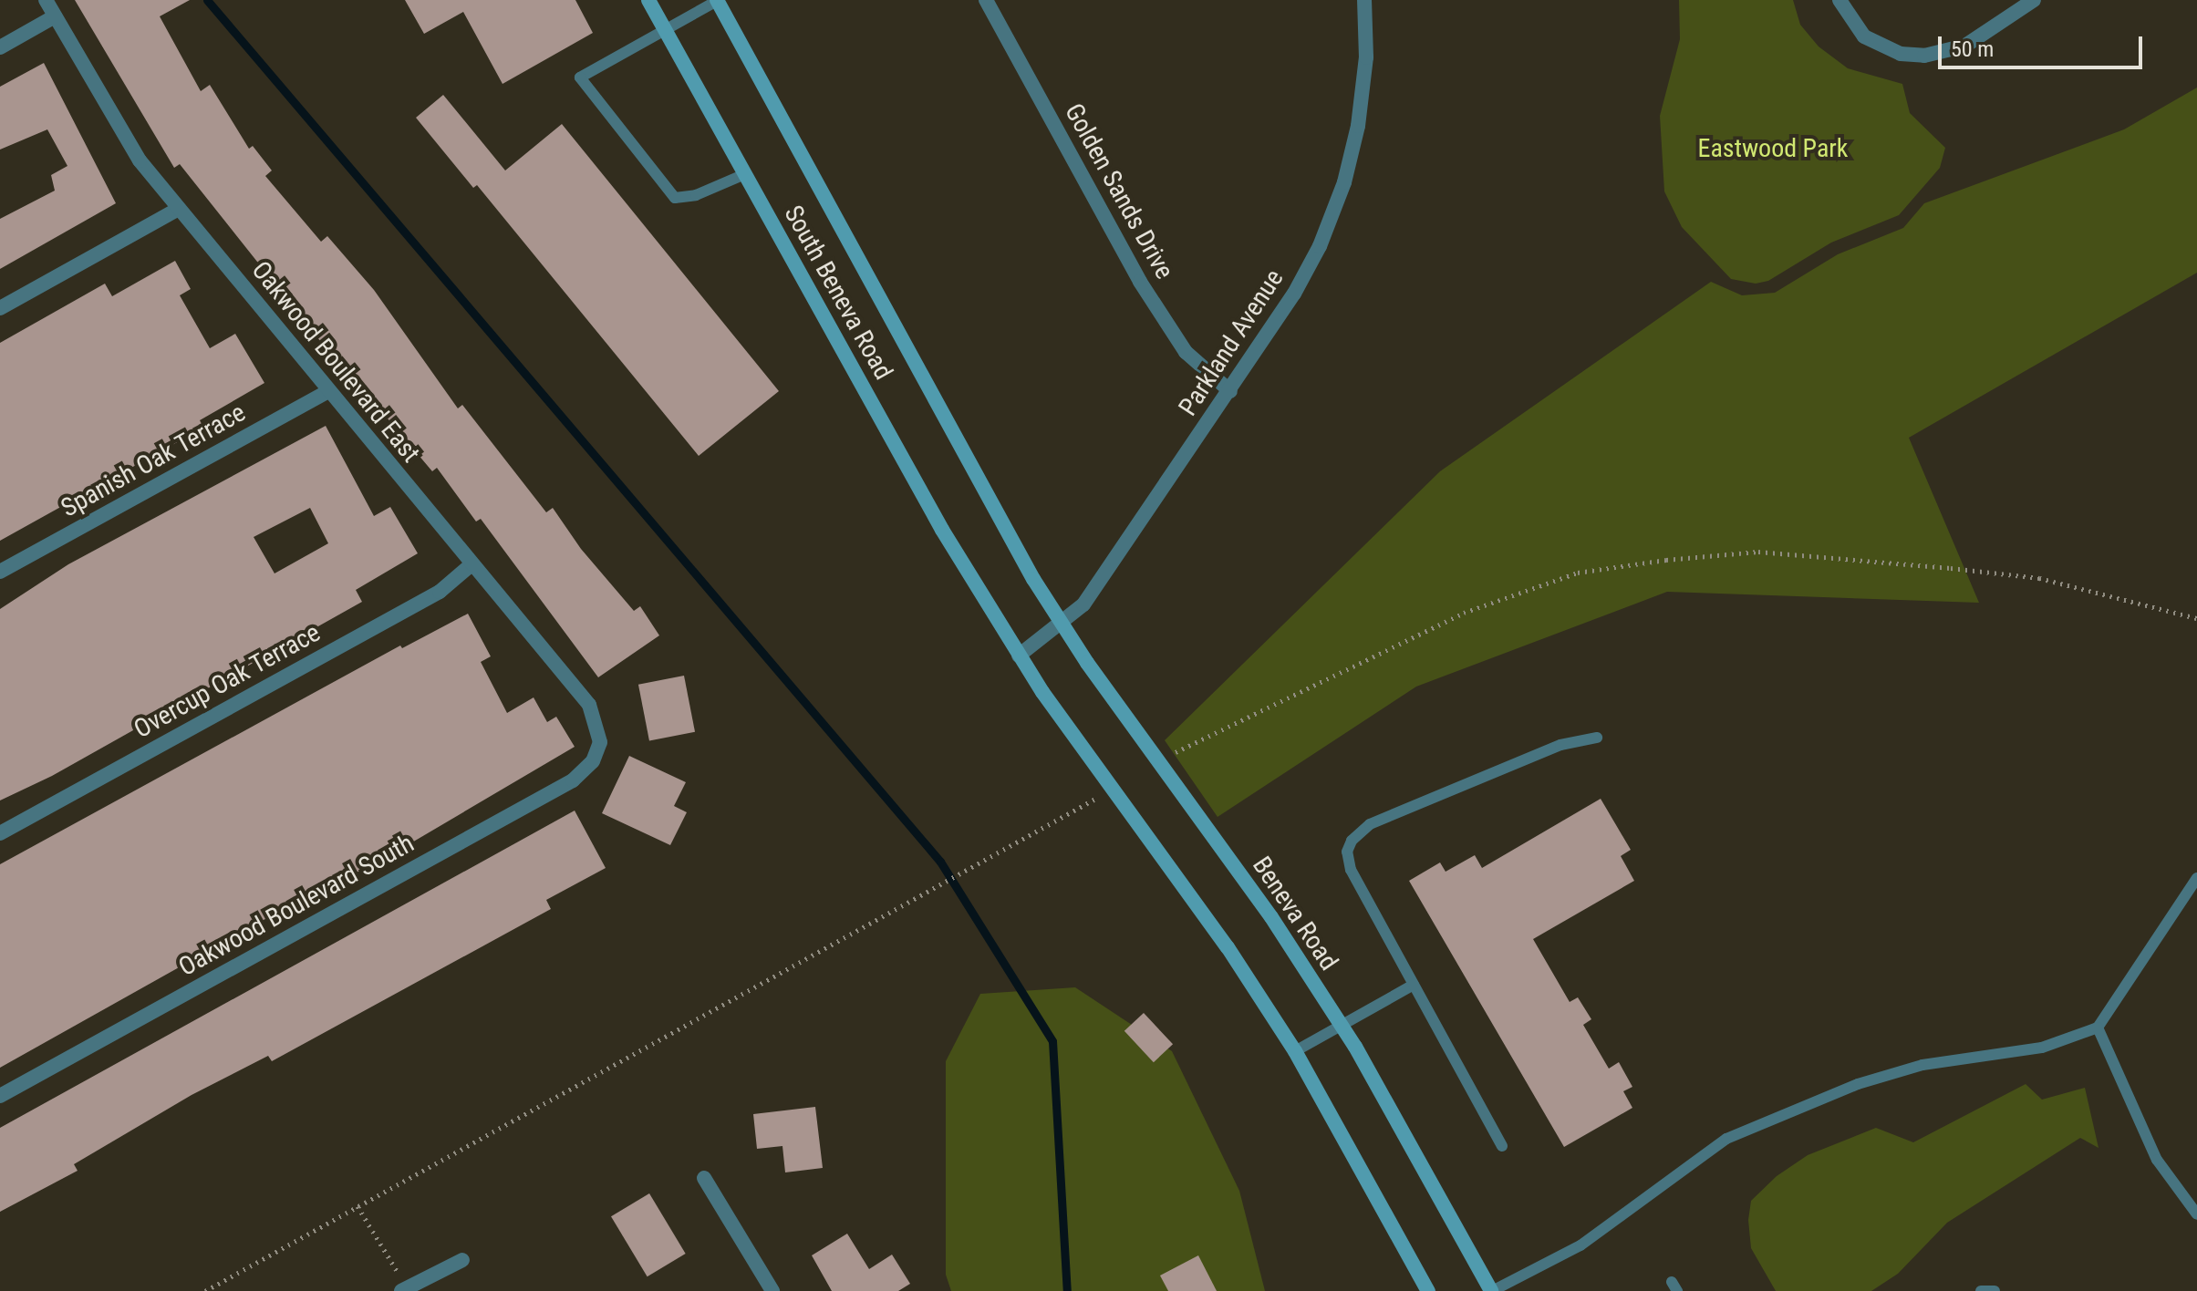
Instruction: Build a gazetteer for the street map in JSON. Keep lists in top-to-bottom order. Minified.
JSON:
{"streets":{"main road":["South Beneva Road","Beneva Road"],"street":["Golden Sands Drive","Parkland Avenue","Oakwood Boulevard East","Spanish Oak Terrace","Overcup Oak Terrace","Oakwood Boulevard South"]},"crossings":[["Golden Sands Drive","Parkland Avenue"],["South Beneva Road","Parkland Avenue"],["South Beneva Road","Beneva Road"],["Parkland Avenue","Beneva Road"],["Oakwood Boulevard East","Spanish Oak Terrace"],["Oakwood Boulevard East","Overcup Oak Terrace"],["Oakwood Boulevard East","Oakwood Boulevard South"]],"parks":["Eastwood Park"],"scale_bar":"50 m"}
